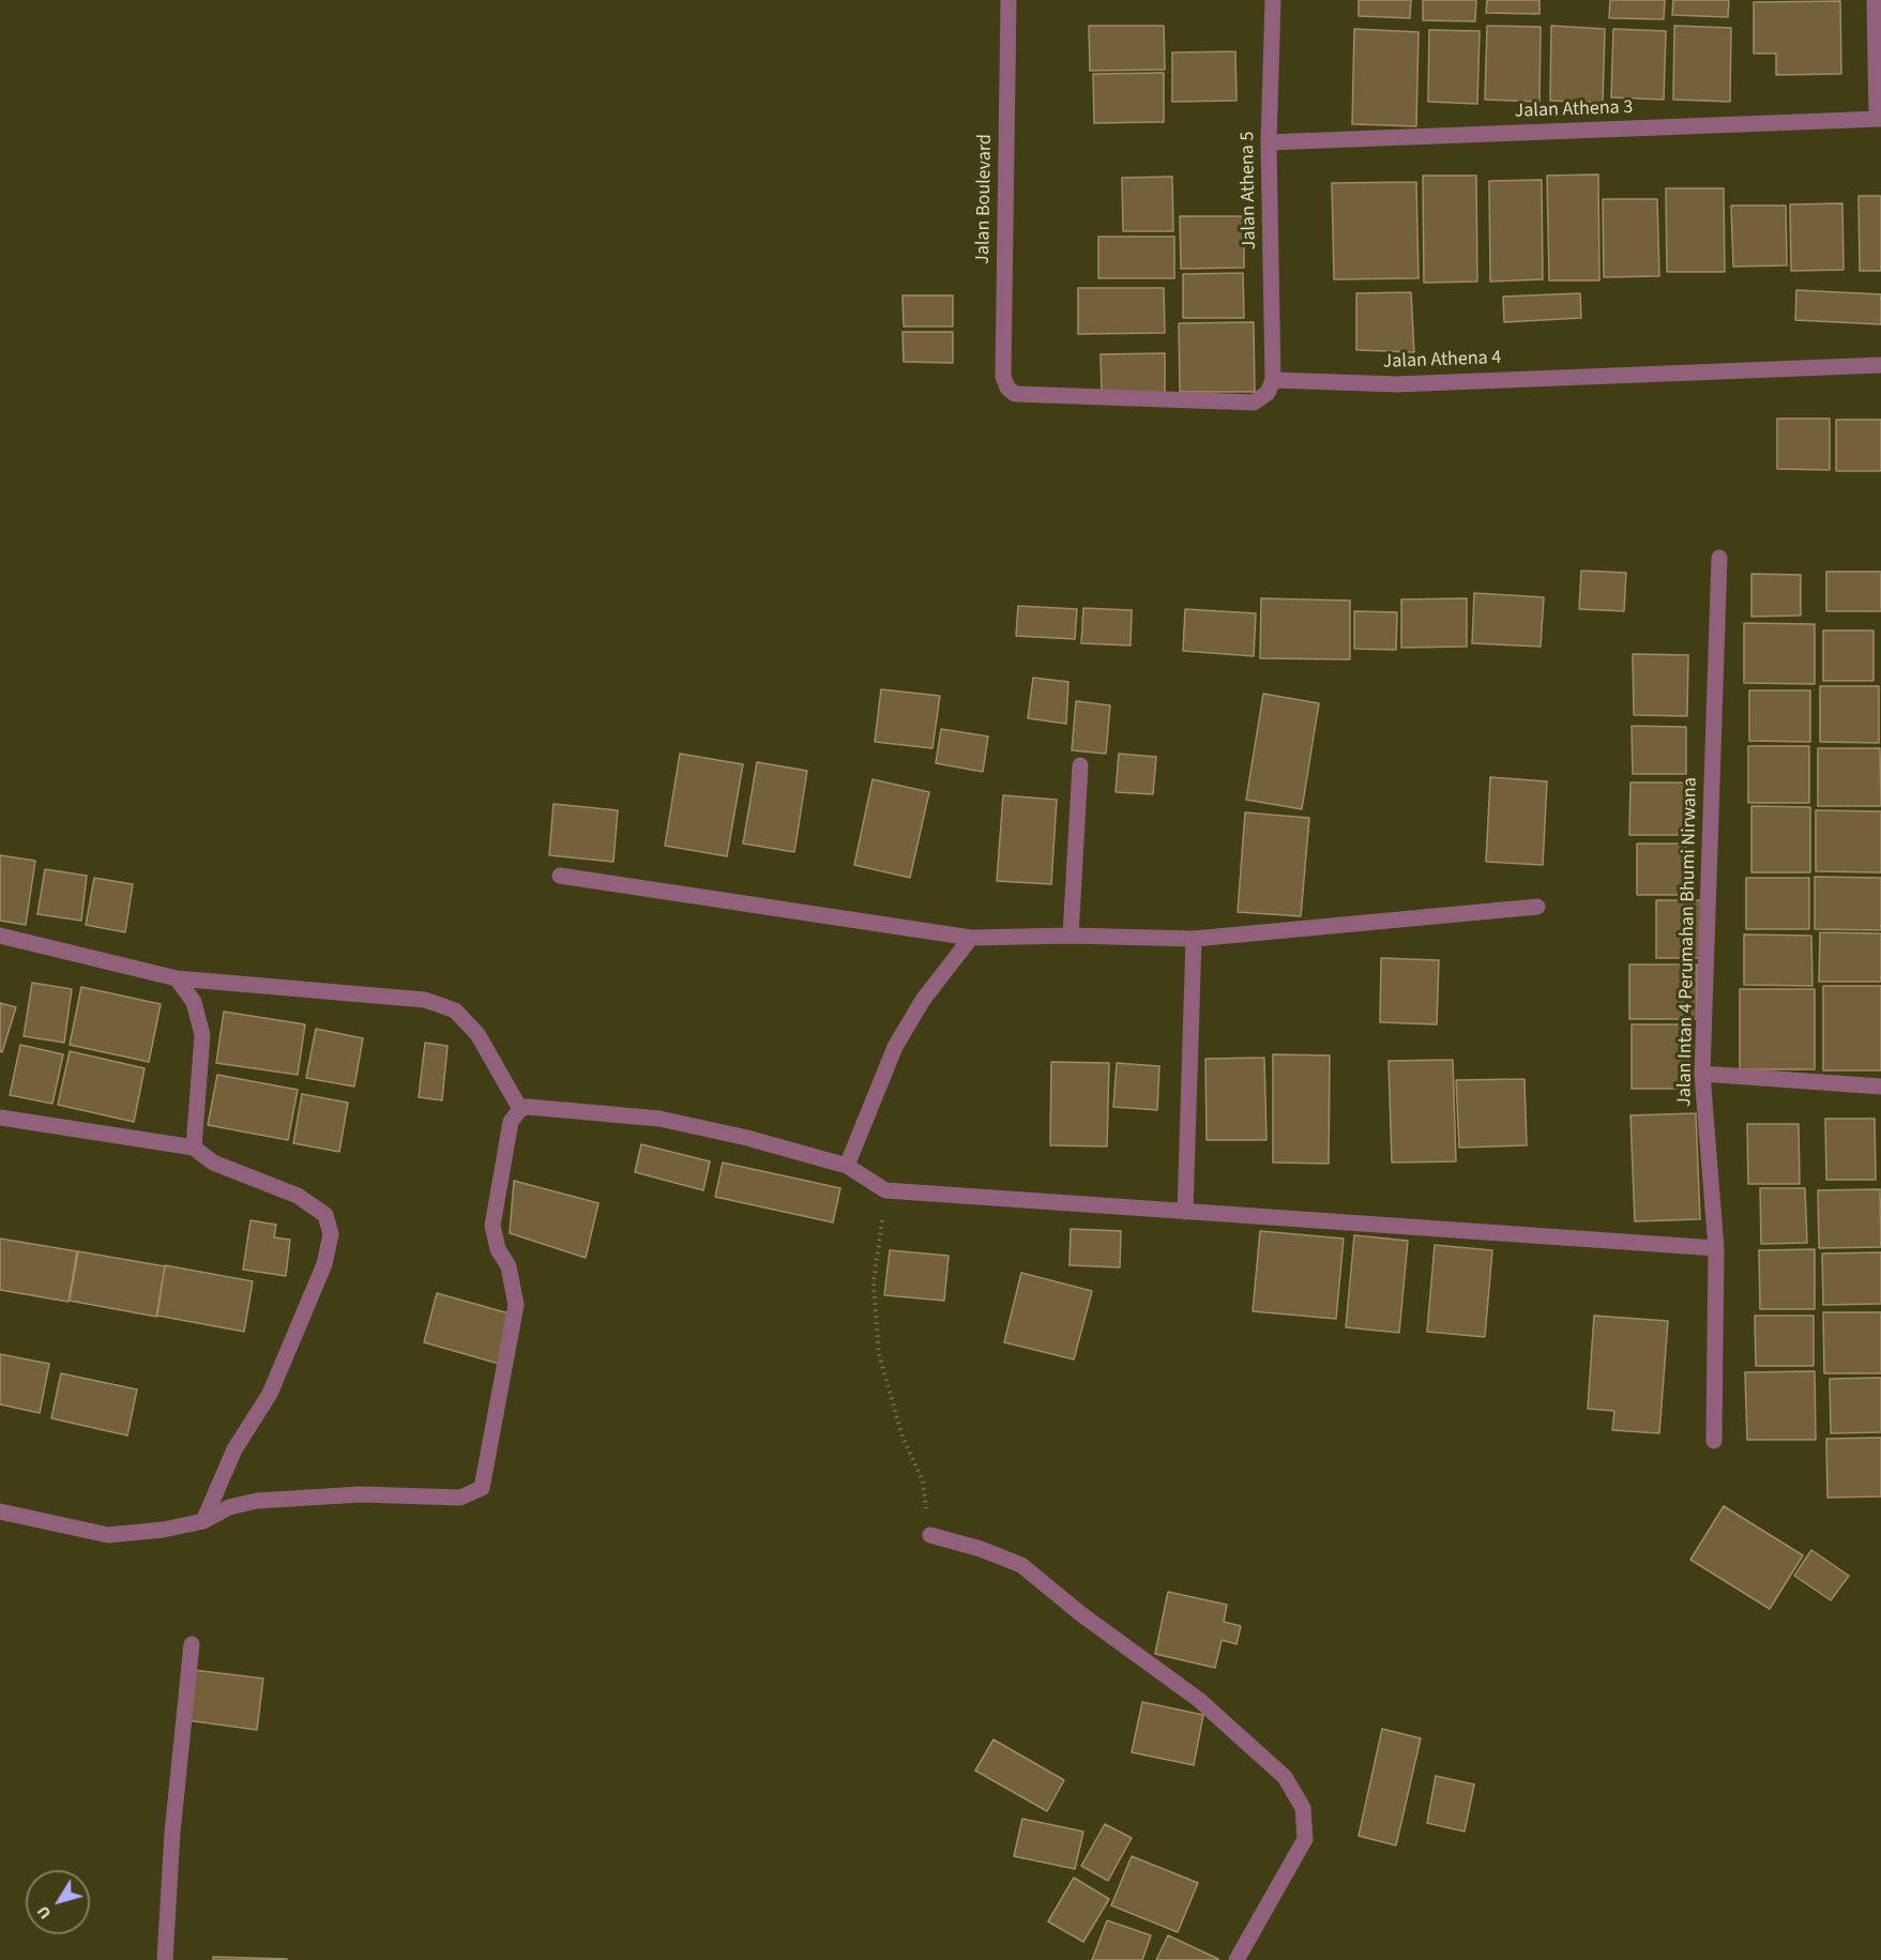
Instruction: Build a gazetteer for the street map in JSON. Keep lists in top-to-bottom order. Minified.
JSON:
{"streets":{"street":["Jalan Athena 3","Jalan Athena 5","Jalan Boulevard","Jalan Athena 4","Jalan Intan 4 Perumahan Bhumi Nirwana"]},"crossings":[["Jalan Athena 3","Jalan Athena 5"],["Jalan Athena 5","Jalan Boulevard"],["Jalan Athena 5","Jalan Athena 4"],["Jalan Boulevard","Jalan Athena 4"]],"north":"bottom left"}
